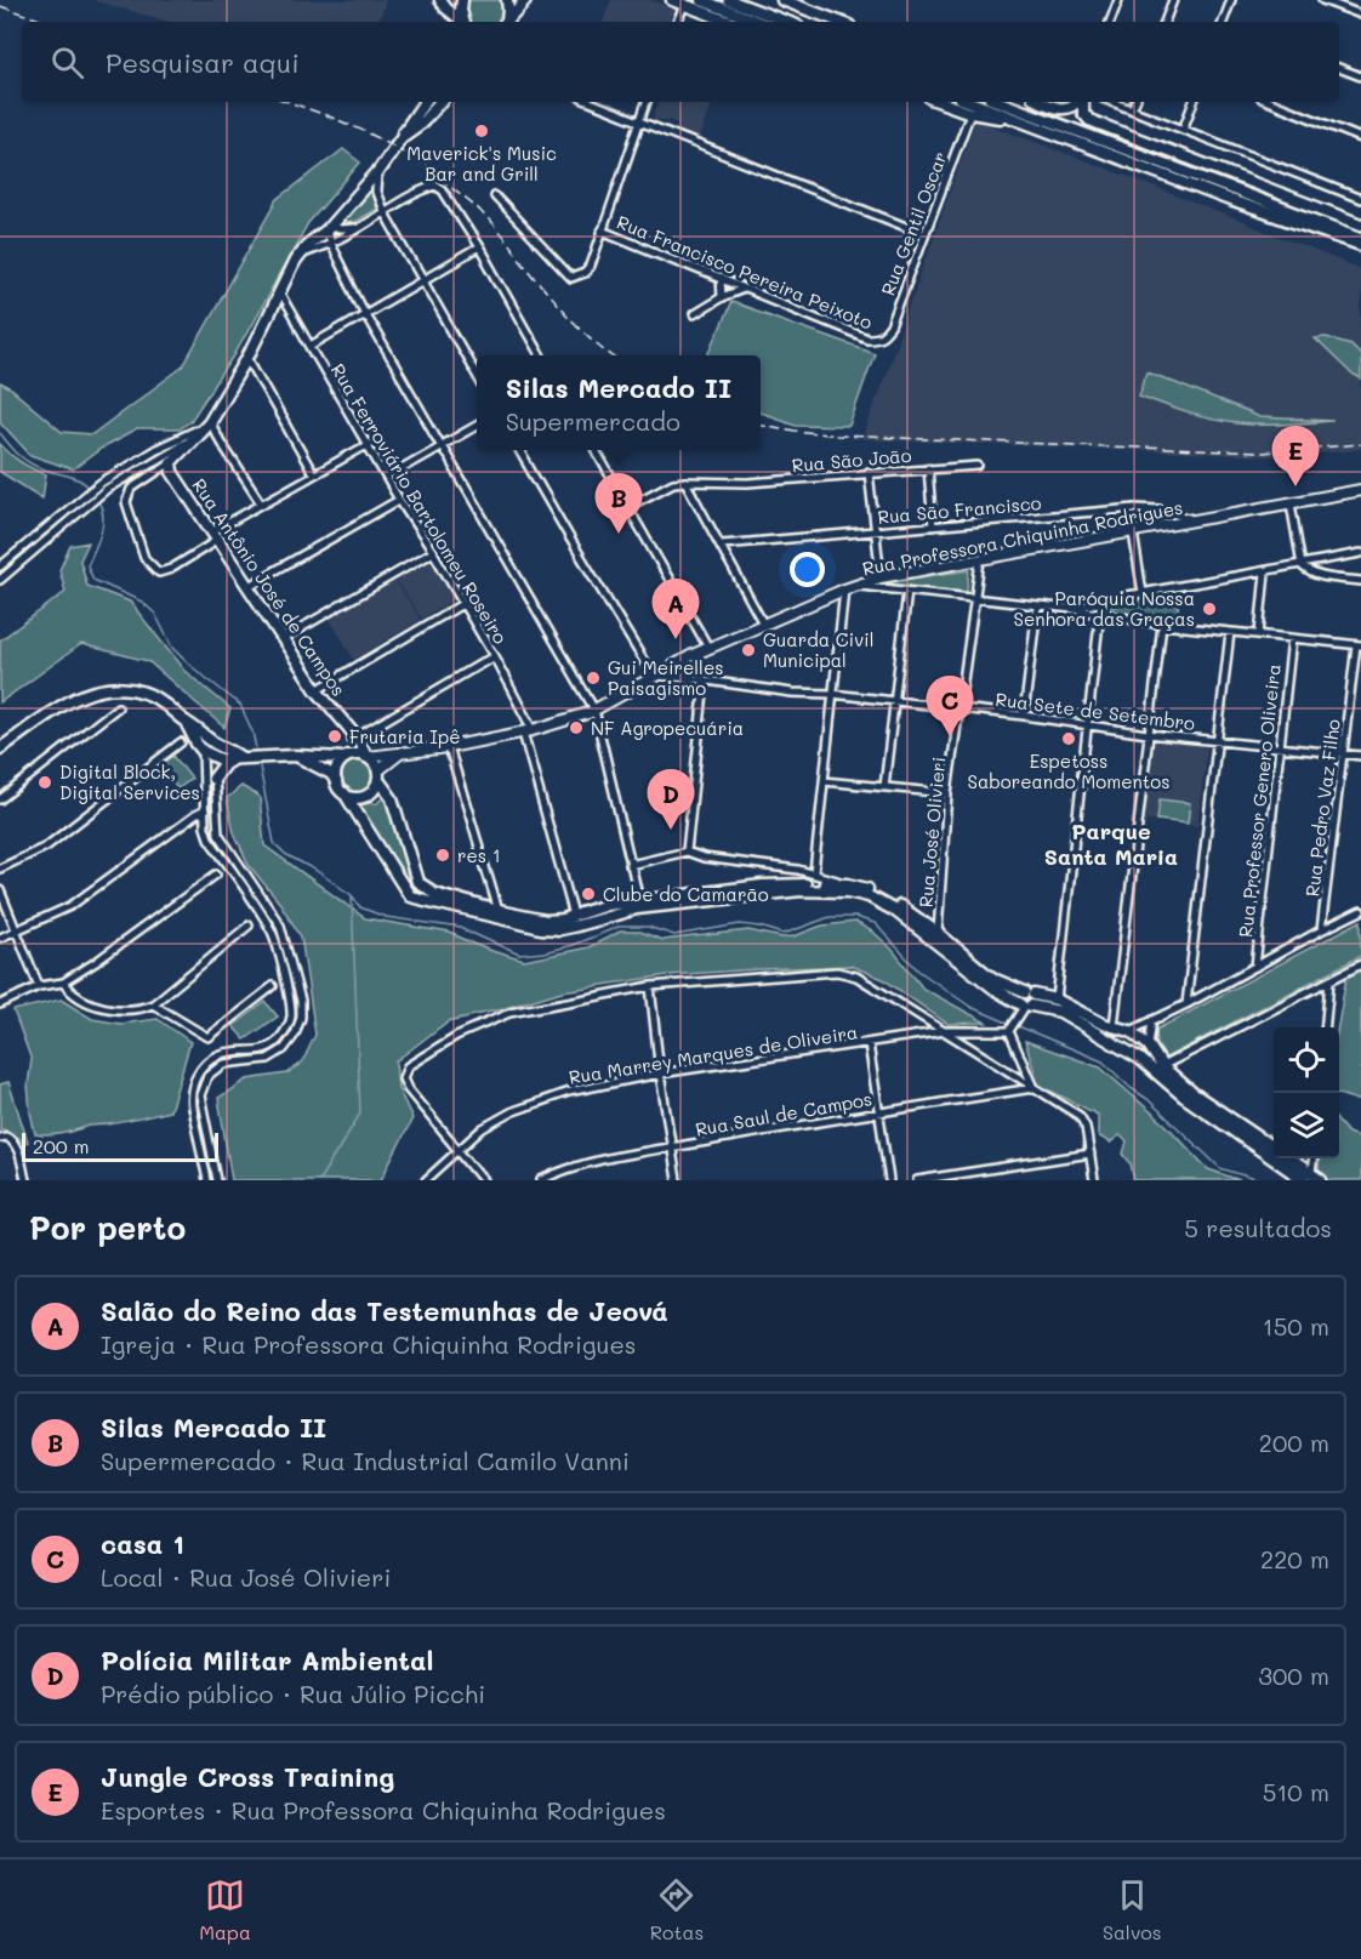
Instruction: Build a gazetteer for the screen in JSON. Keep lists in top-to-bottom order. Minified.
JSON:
{"streets":{"main road":["Rua Professora Chiquinha Rodrigues","Rua Antônio José de Campos"],"street":["Rua Gentil Oscar","Rua Francisco Pereira Peixoto","Rua São João","Rua Ferroviário Bartolomeu Roseiro","Rua São Francisco","Rua Sete de Setembro","Rua Professor Genero Oliveira","Rua Pedro Vaz Filho","Rua José Olivieri","Rua Marrey Marques de Oliveira","Rua Saul de Campos"]},"crossings":[["Rua Gentil Oscar","Rua Francisco Pereira Peixoto"],["Rua Ferroviário Bartolomeu Roseiro","Rua Professora Chiquinha Rodrigues"],["Rua São Francisco","Rua Professora Chiquinha Rodrigues"],["Rua Professora Chiquinha Rodrigues","Rua Antônio José de Campos"],["Rua Professora Chiquinha Rodrigues","Rua Sete de Setembro"],["Rua Professora Chiquinha Rodrigues","Rua José Olivieri"],["Rua Sete de Setembro","Rua Professor Genero Oliveira"],["Rua Sete de Setembro","Rua Pedro Vaz Filho"],["Rua Sete de Setembro","Rua José Olivieri"]],"districts":["Parque Santa Maria"],"places":["Maverick's Music Bar and Grill","Paróquia Nossa Senhora das Graças","Guarda Civil Municipal","Gui Meirelles Paisagismo","NF Agropecuária","Frutaria Ipê","Espetoss Saboreando Momentos","Digital Block, Digital Services","res 1","Clube do Camarão"],"scale_bar":"200 m","page":{"search":"Pesquisar aqui","popup":["Silas Mercado II","Supermercado"],"pins":["E","B","A","C","D"],"scale":"200 m","heading":["Por perto","5 resultados"],"list":[{"mark":"A","name":"Salão do Reino das Testemunhas de Jeová","note":"Igreja · Rua Professora Chiquinha Rodrigues","value":"150 m"},{"mark":"B","name":"Silas Mercado II","note":"Supermercado · Rua Industrial Camilo Vanni","value":"200 m"},{"mark":"C","name":"casa 1","note":"Local · Rua José Olivieri","value":"220 m"},{"mark":"D","name":"Polícia Militar Ambiental","note":"Prédio público · Rua Júlio Picchi","value":"300 m"},{"mark":"E","name":"Jungle Cross Training","note":"Esportes · Rua Professora Chiquinha Rodrigues","value":"510 m"}],"nav":["Mapa","Rotas","Salvos"]}}
